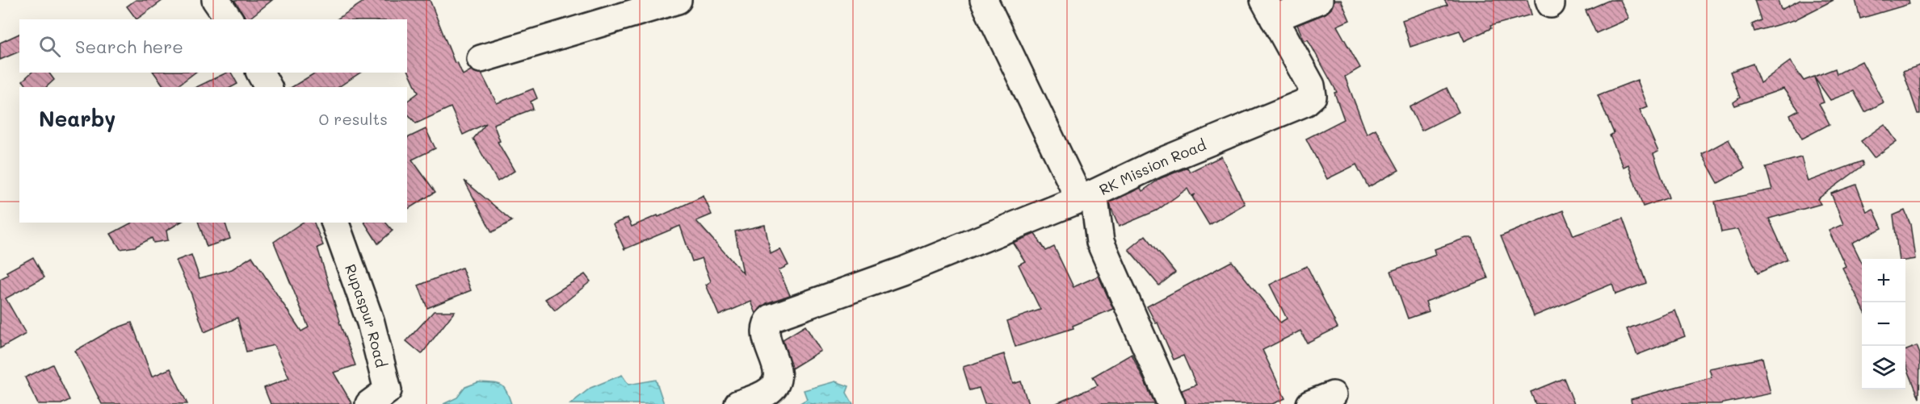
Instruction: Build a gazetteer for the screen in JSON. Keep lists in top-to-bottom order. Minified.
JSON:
{"streets":{"street":["RK Mission Road","Rupaspur Road"]},"page":{"search":"Search here","heading":["Nearby","0 results"],"map_buttons":["+","−"]}}
